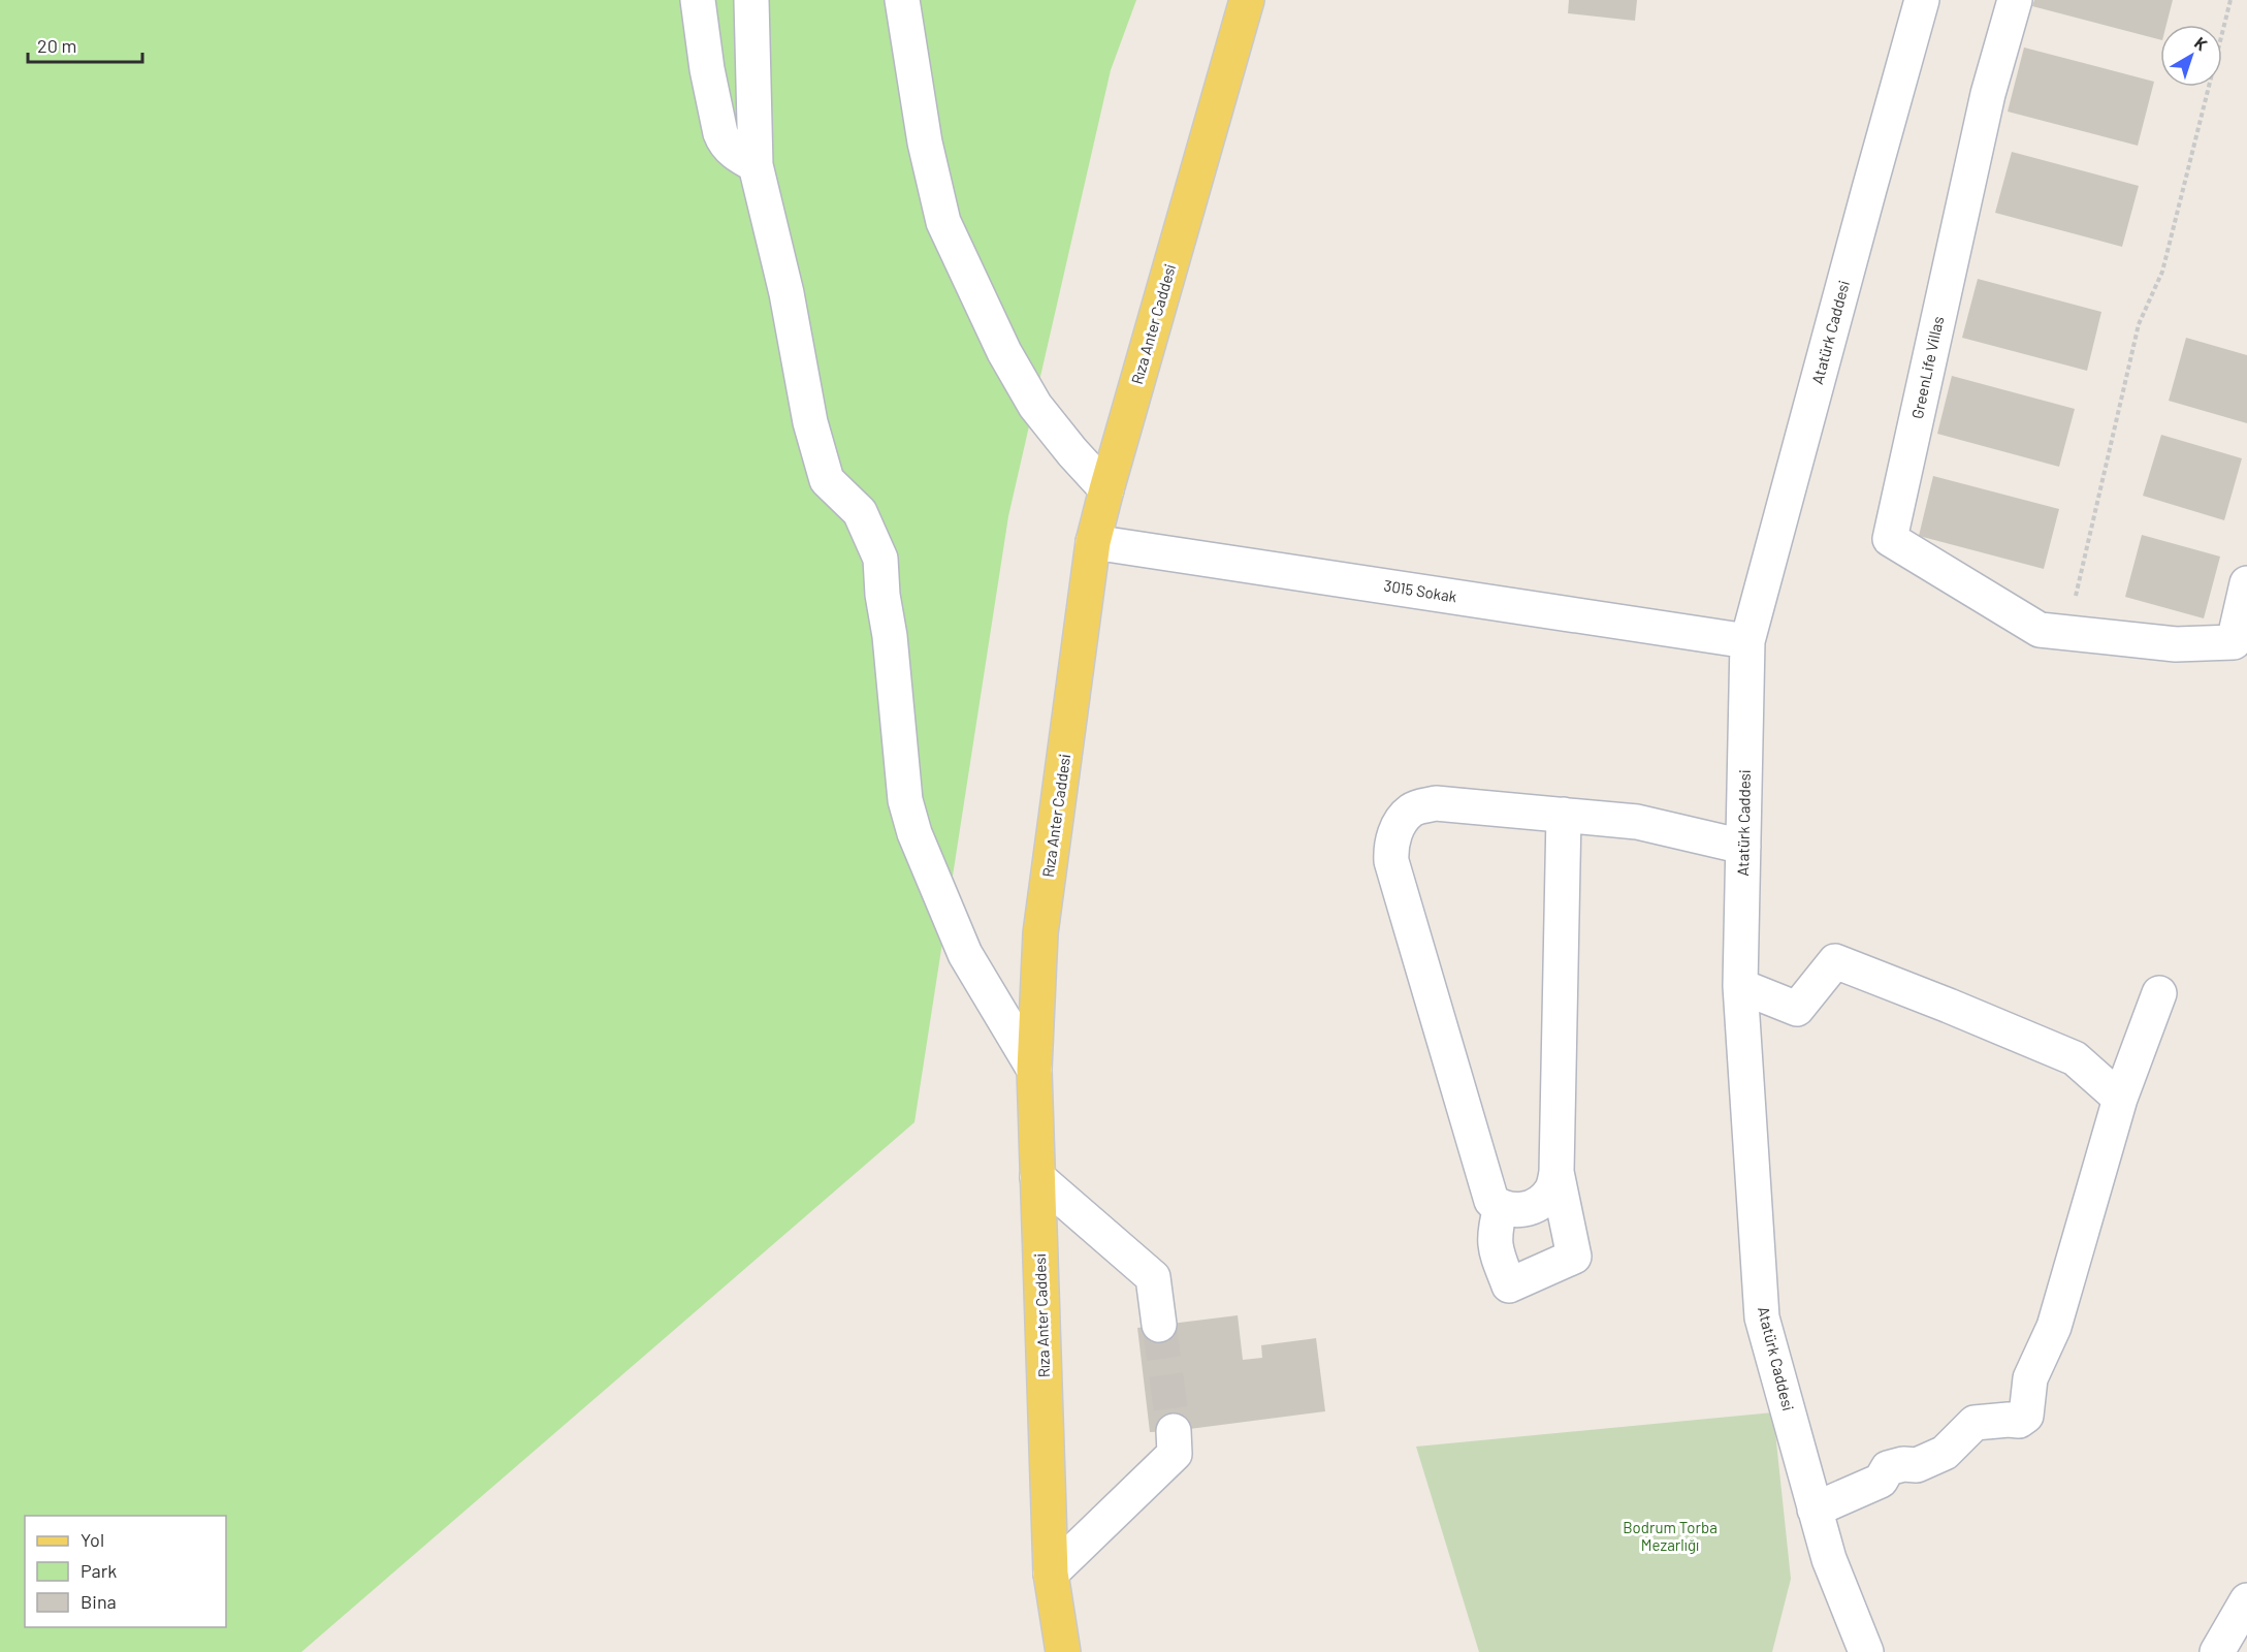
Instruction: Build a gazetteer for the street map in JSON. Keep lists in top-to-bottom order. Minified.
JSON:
{"streets":{"main road":["Rıza Anter Caddesi"],"street":["Atatürk Caddesi","GreenLife Villas","3015 Sokak"]},"crossings":[["Rıza Anter Caddesi","3015 Sokak"],["Atatürk Caddesi","3015 Sokak"]],"parks":["Bodrum Torba Mezarlığı"],"legend":["Yol","Park","Bina"],"scale_bar":"20 m","north":"top right"}
